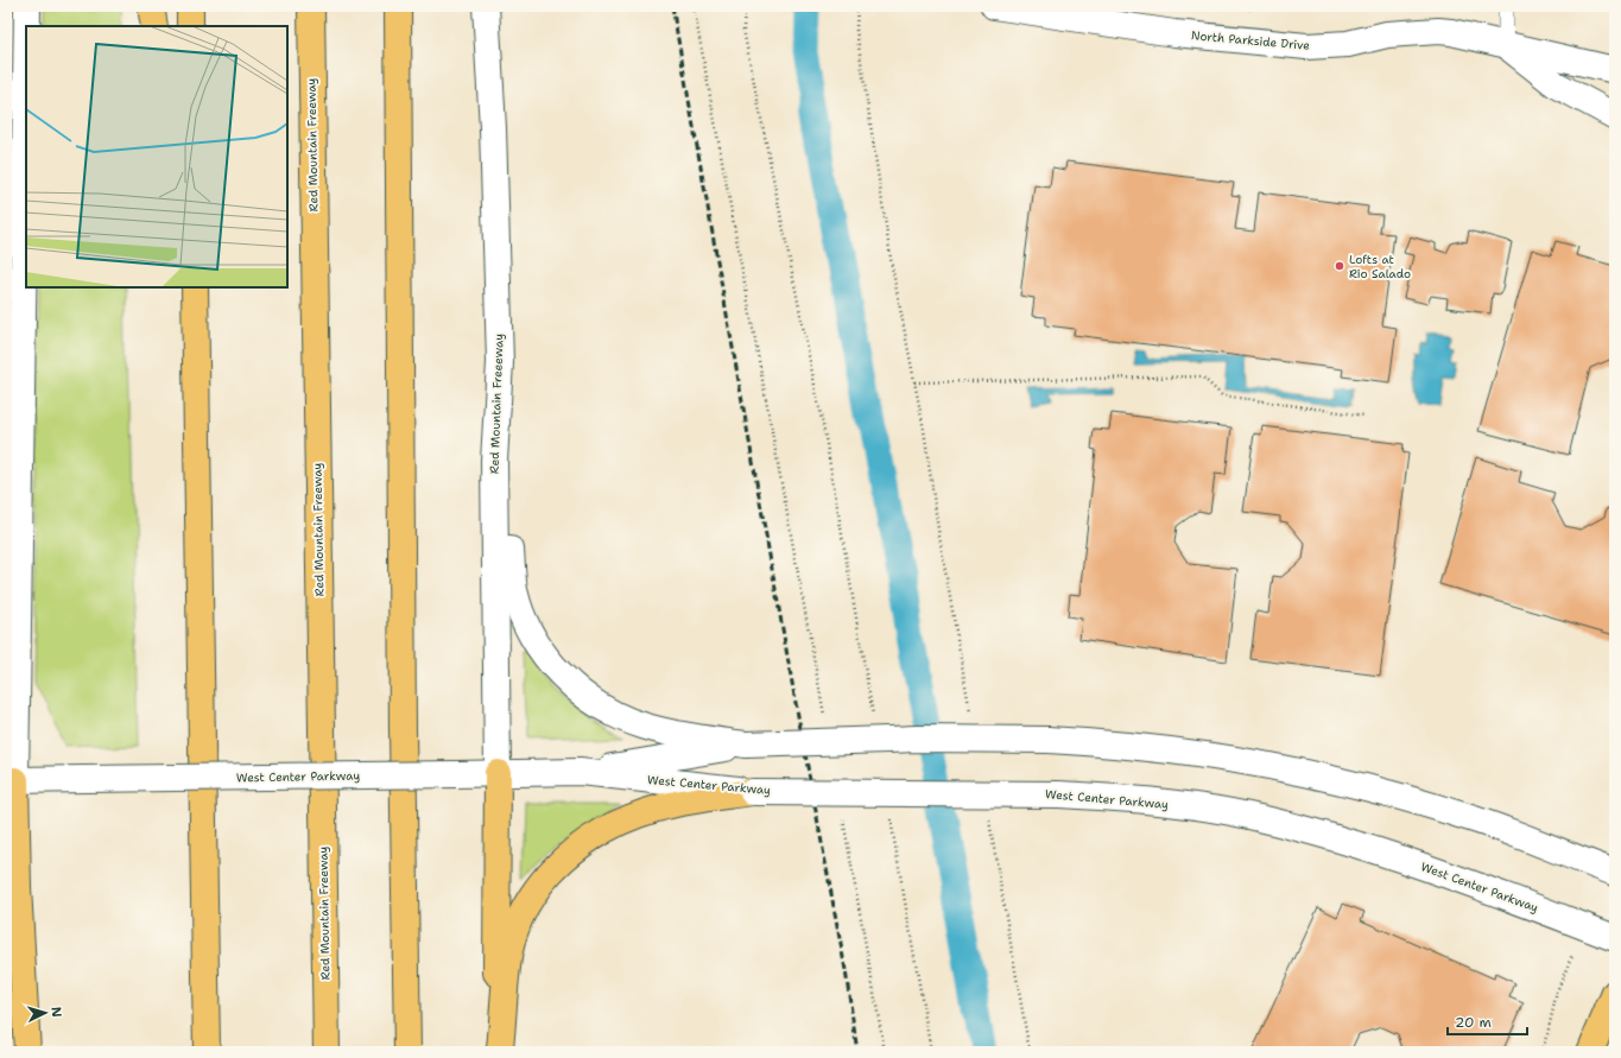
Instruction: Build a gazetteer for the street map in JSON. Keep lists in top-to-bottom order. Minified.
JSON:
{"streets":{"main road":["Red Mountain Freeway"],"street":["North Parkside Drive","Red Mountain Freeeway","West Center Parkway"]},"crossings":[["Red Mountain Freeeway","West Center Parkway"]],"places":["Lofts at Rio Salado"],"scale_bar":"20 m","north":"right"}
